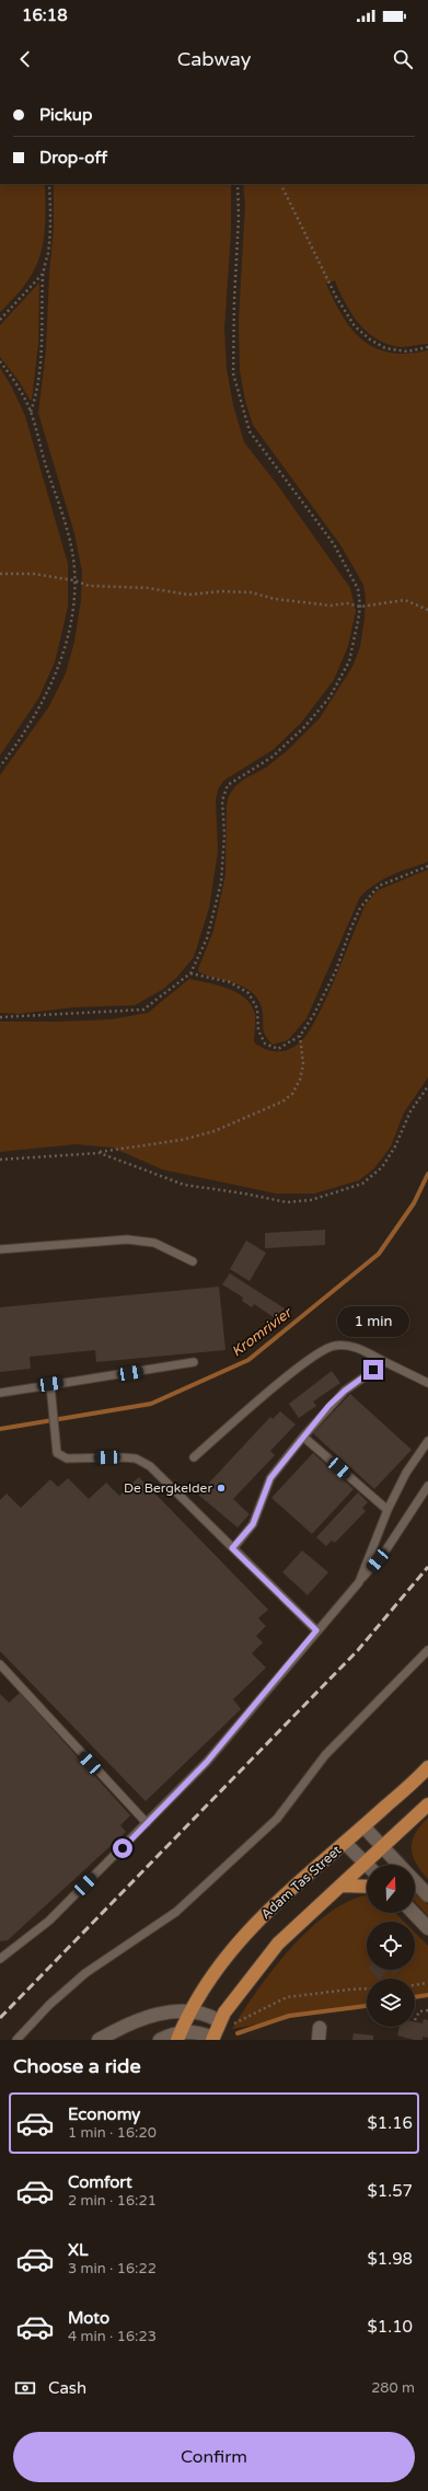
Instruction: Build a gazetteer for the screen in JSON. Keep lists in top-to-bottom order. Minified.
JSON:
{"streets":{"main road":["Adam Tas Street"]},"water":["Kromrivier"],"places":["De Bergkelder"],"north":"top","page":{"status":"16:18","header":"Cabway","banner":["Pickup","Drop-off"],"bubble":"1 min","heading":"Choose a ride","list":[{"name":"Economy","note":"1 min · 16:20","value":"$1.16"},{"name":"Comfort","note":"2 min · 16:21","value":"$1.57"},{"name":"XL","note":"3 min · 16:22","value":"$1.98"},{"name":"Moto","note":"4 min · 16:23","value":"$1.10"}],"pay":["Cash","280 m"],"buttons":"Confirm"}}
